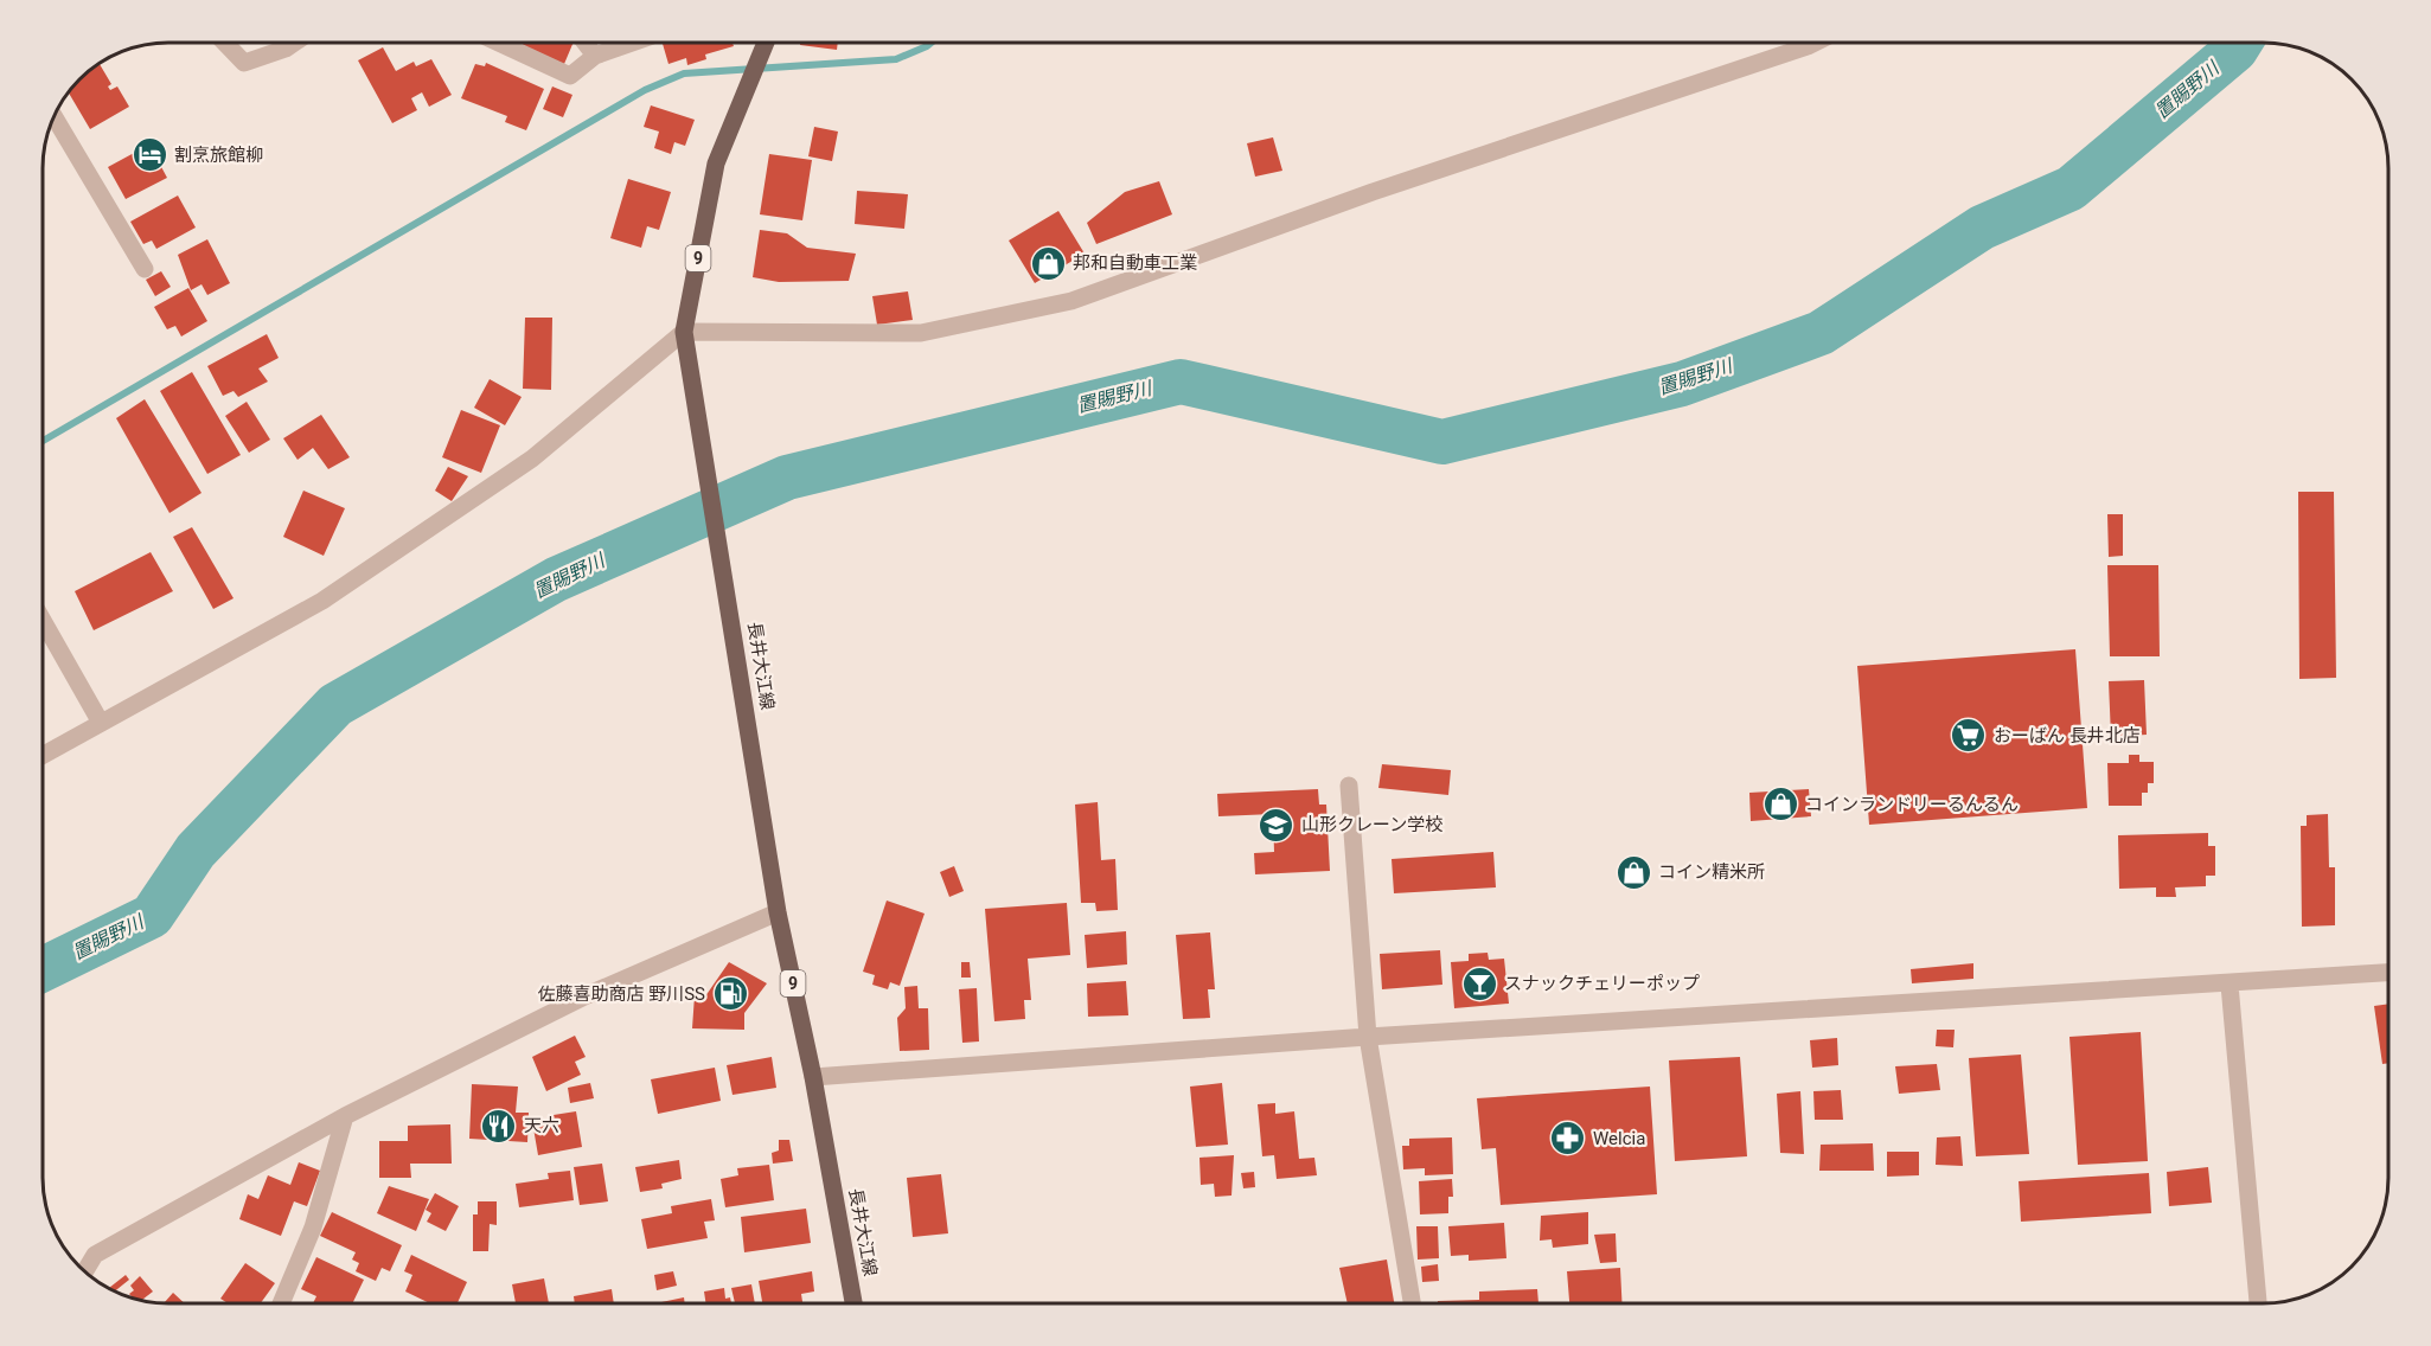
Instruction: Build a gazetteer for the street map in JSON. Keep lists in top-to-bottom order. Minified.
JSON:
{"streets":{"main road":["9","長井大江線"]},"water":["置賜野川"],"places":{"hotel":["割烹旅館柳"],"shop":["邦和自動車工業","コインランドリーるんるん","コイン精米所"],"supermarket":["おーばん 長井北店"],"school or university":["山形クレーン学校"],"bar":["スナックチェリーポップ"],"fuel station":["佐藤喜助商店 野川SS"],"restaurant":["天六"],"pharmacy":["Welcia"]}}
